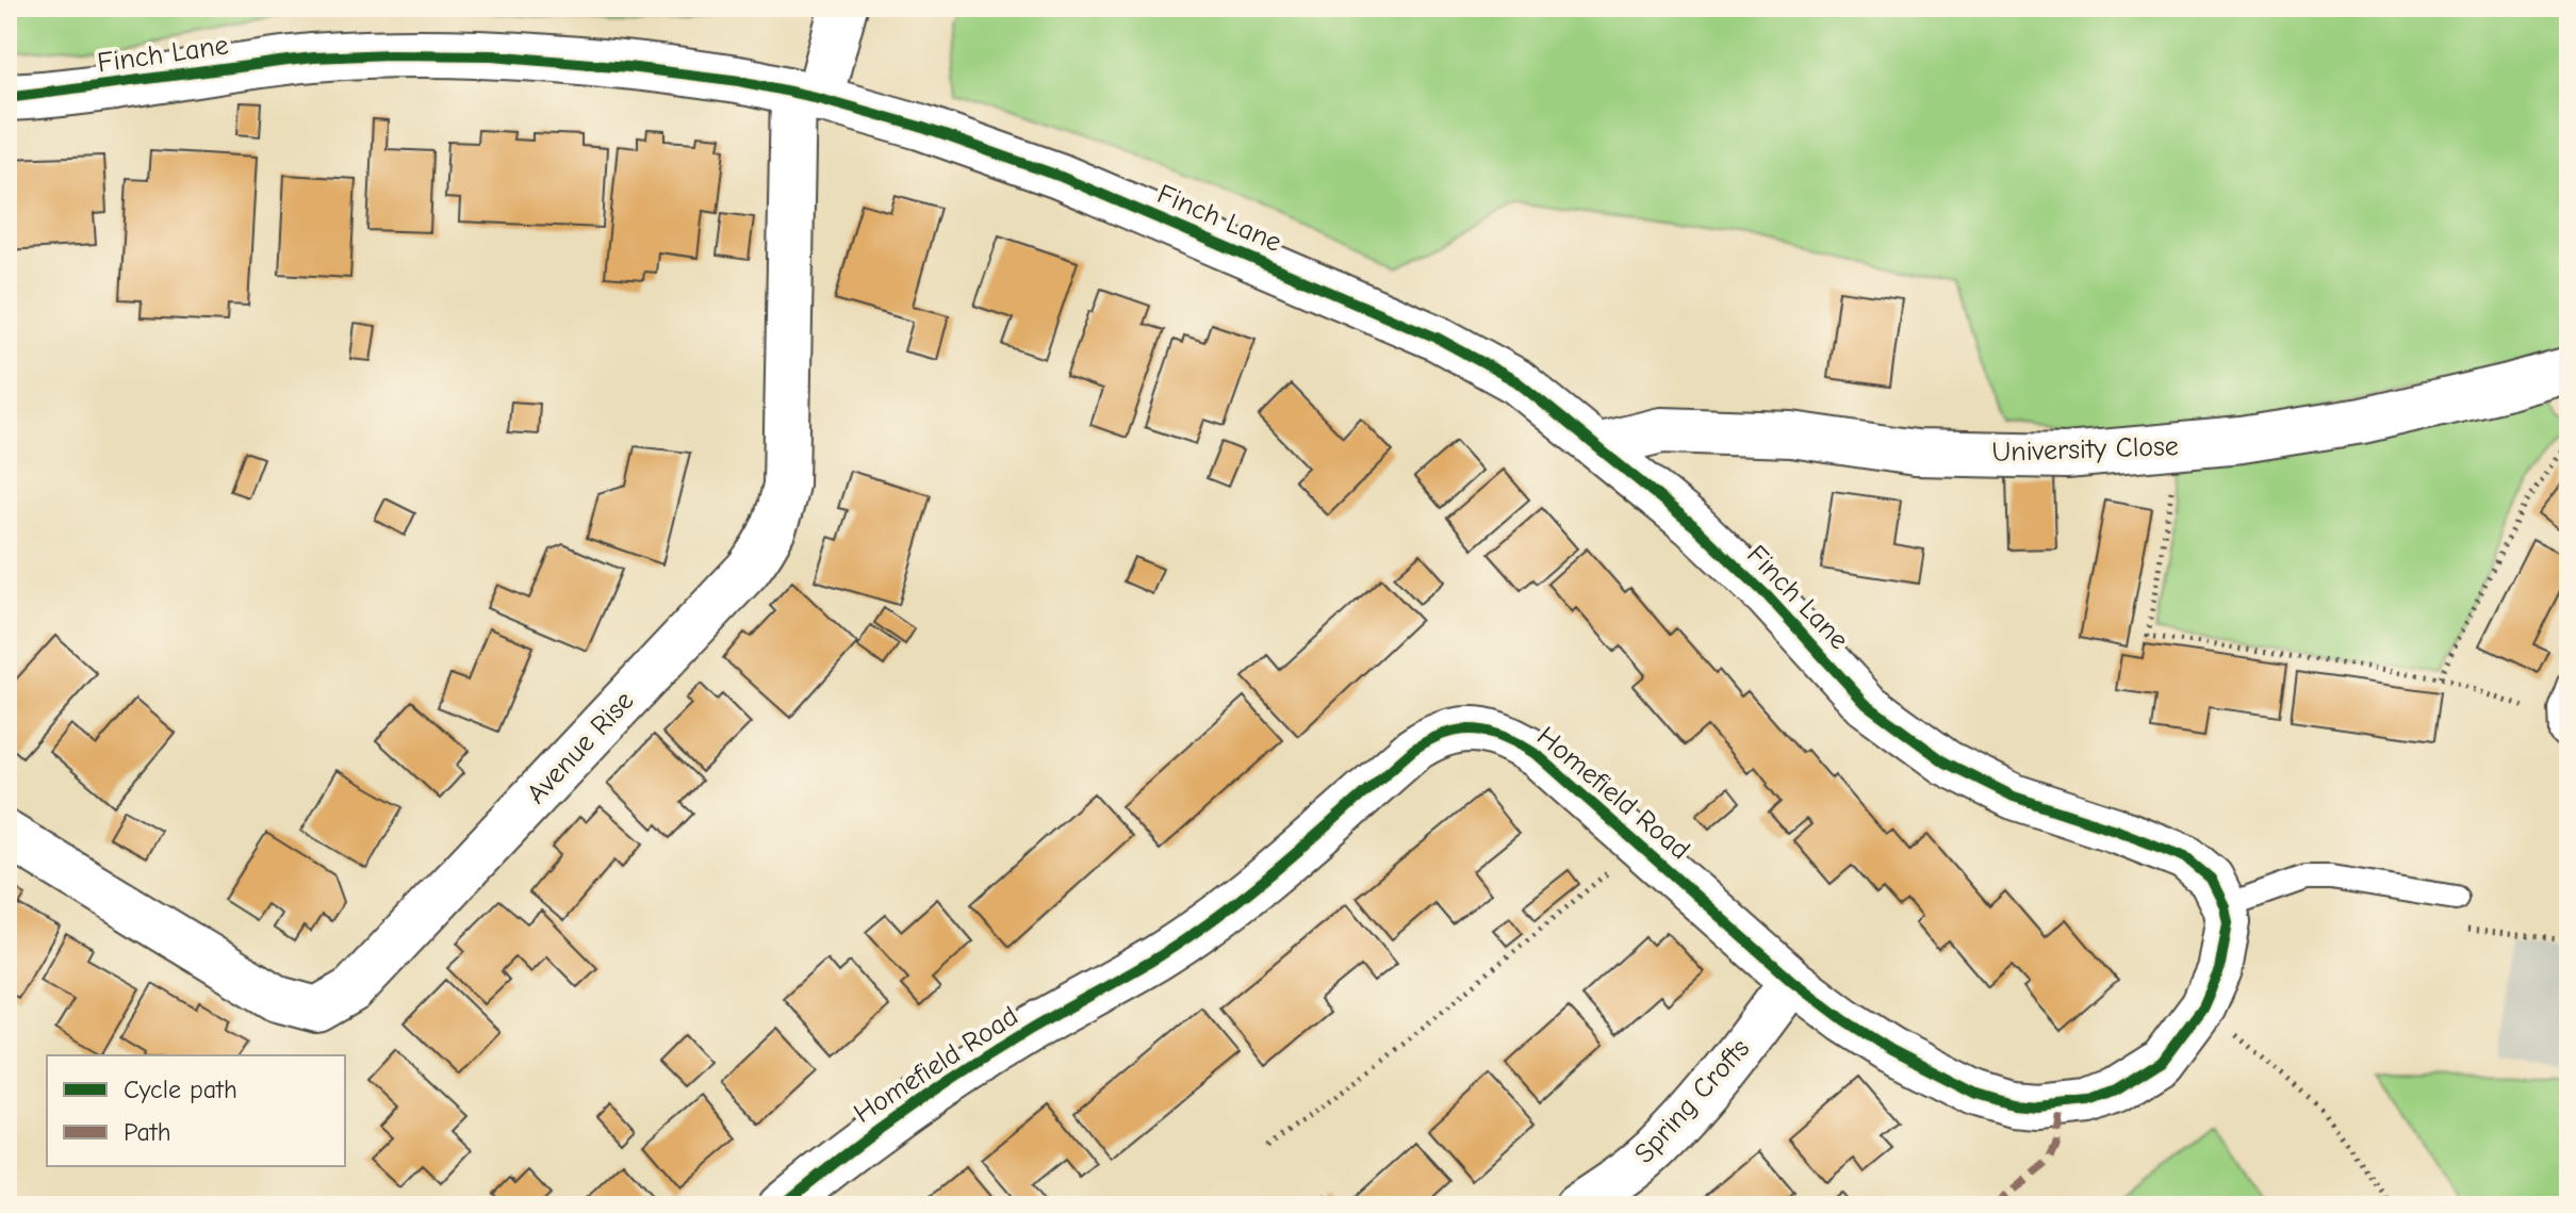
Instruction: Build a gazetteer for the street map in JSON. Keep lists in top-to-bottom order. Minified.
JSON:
{"streets":{"street":["Finch Lane","University Close","Avenue Rise","Homefield Road","Spring Crofts"]},"crossings":[["Finch Lane","University Close"],["Finch Lane","Avenue Rise"],["Finch Lane","Homefield Road"],["Homefield Road","Spring Crofts"]],"legend":["Cycle path","Path"]}
